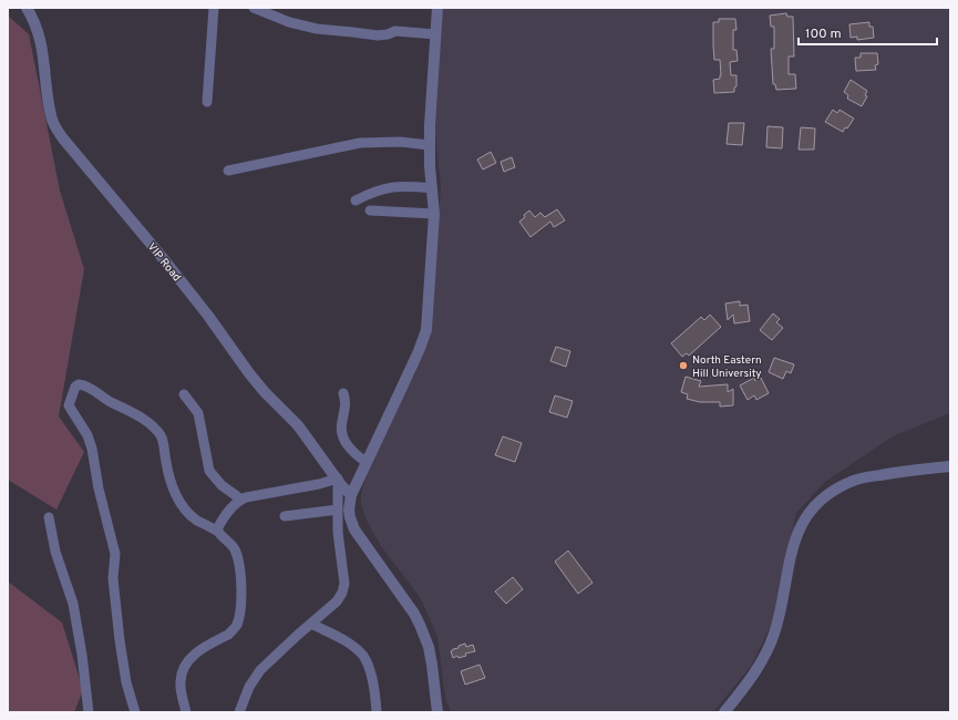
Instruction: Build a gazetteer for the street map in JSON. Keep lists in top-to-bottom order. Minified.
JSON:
{"streets":{"street":["VIP Road"]},"places":["North Eastern Hill University"],"scale_bar":"100 m"}
